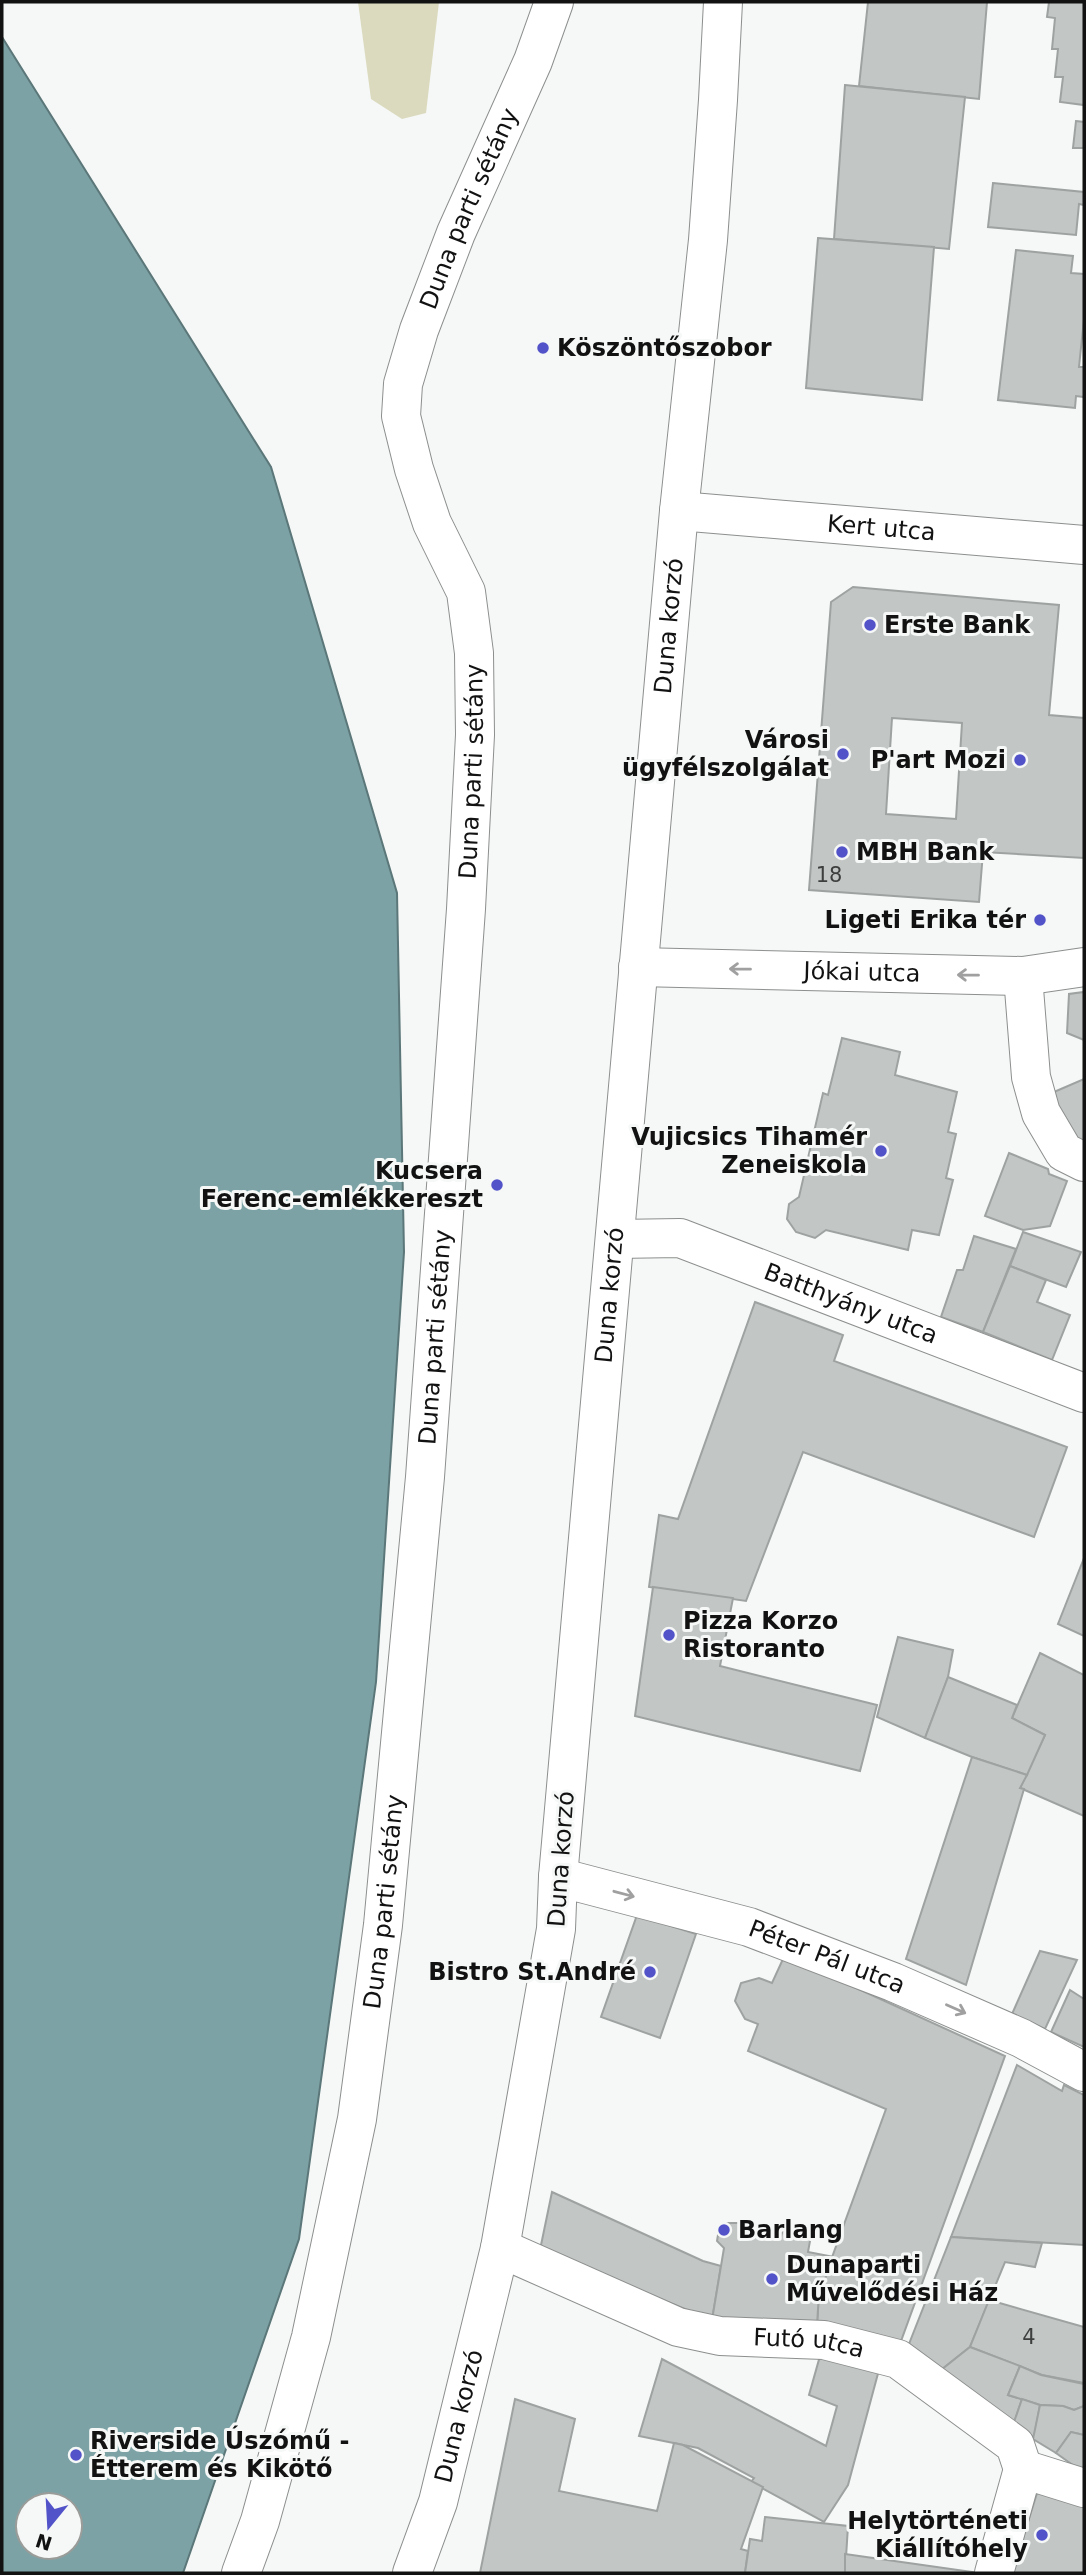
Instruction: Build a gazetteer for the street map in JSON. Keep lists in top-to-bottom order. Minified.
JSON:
{"streets":{"street":["Duna parti sétány","Kert utca","Duna korzó","Jókai utca","Batthyány utca","Péter Pál utca","Futó utca"]},"crossings":[["Kert utca","Duna korzó"],["Duna korzó","Jókai utca"],["Duna korzó","Batthyány utca"],["Duna korzó","Péter Pál utca"],["Duna korzó","Futó utca"]],"one_way":["Jókai utca","Péter Pál utca"],"places":["Köszöntőszobor","Erste Bank","Városi ügyfélszolgálat","P'art Mozi","MBH Bank","Ligeti Erika tér","Vujicsics Tihamér Zeneiskola","Kucsera Ferenc-emlékkereszt","Pizza Korzo Ristoranto","Bistro St.André","Barlang","Dunaparti Művelődési Ház","Riverside Úszómű - Étterem és Kikötő","Helytörténeti Kiállítóhely"],"house_numbers":["18","4"],"north":"bottom"}
